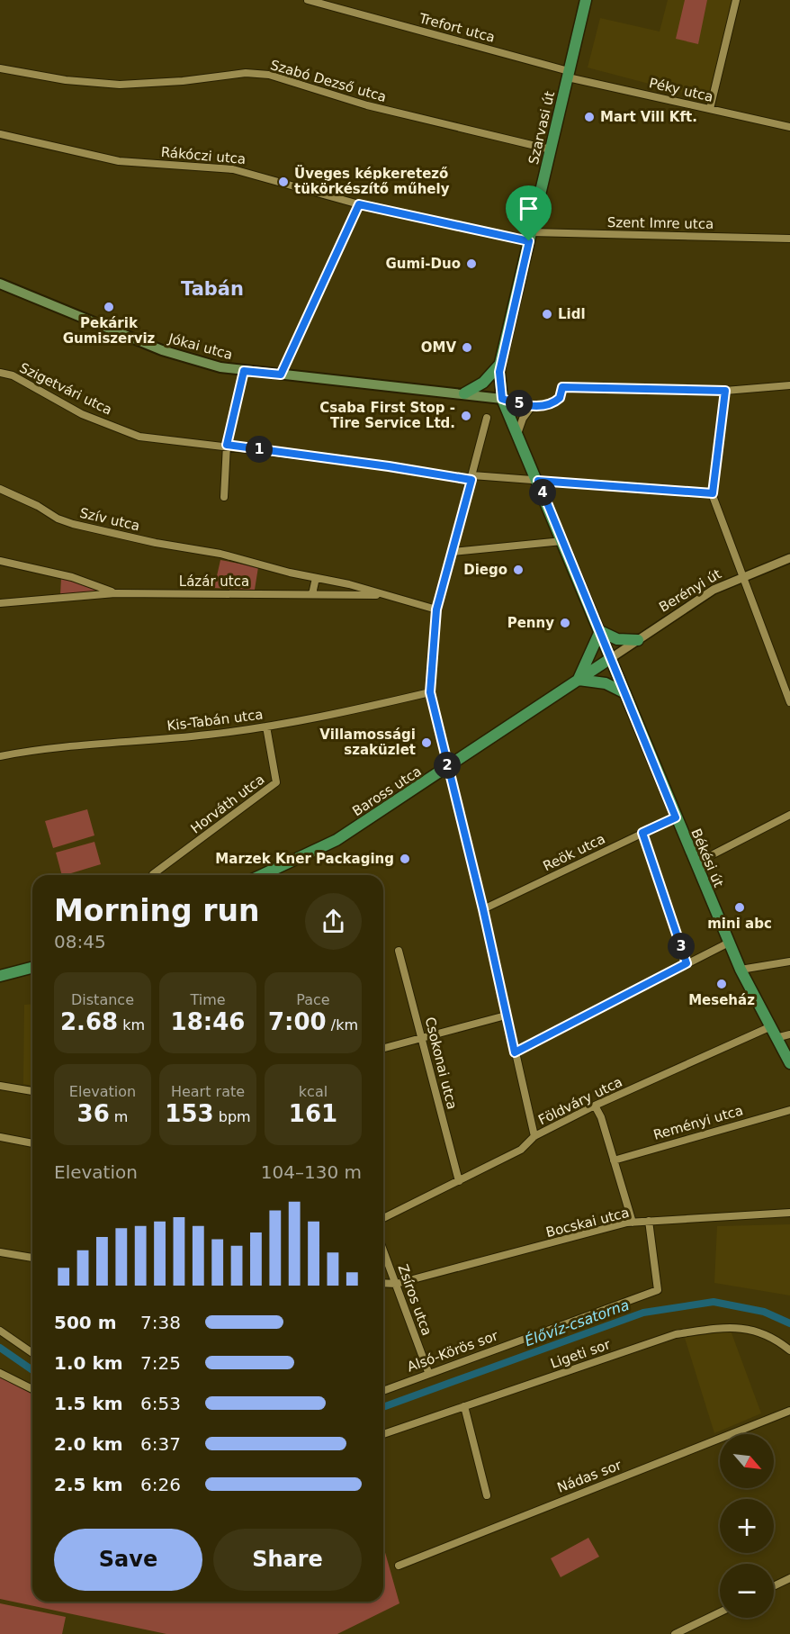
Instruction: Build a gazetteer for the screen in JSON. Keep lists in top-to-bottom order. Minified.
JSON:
{"streets":{"main road":["Szarvasi út","Jókai utca","Baross utca","Békési út"],"street":["Trefort utca","Szabó Dezső utca","Péky utca","Rákóczi utca","Szent Imre utca","Szigetvári utca","Szív utca","Lázár utca","Berényi út","Kis-Tabán utca","Horváth utca","Reök utca","Csokonai utca","Földváry utca","Reményi utca","Bocskai utca","Zsíros utca","Alsó-Körös sor","Ligeti sor","Nádas sor"]},"crossings":[["Trefort utca","Péky utca"],["Trefort utca","Szarvasi út"],["Szabó Dezső utca","Szarvasi út"],["Péky utca","Szarvasi út"],["Szarvasi út","Rákóczi utca"],["Szarvasi út","Szent Imre utca"],["Szarvasi út","Jókai utca"],["Szarvasi út","Szigetvári utca"],["Szarvasi út","Berényi út"],["Szarvasi út","Baross utca"],["Szarvasi út","Békési út"],["Rákóczi utca","Szent Imre utca"],["Szív utca","Lázár utca"],["Berényi út","Baross utca"],["Berényi út","Békési út"],["Kis-Tabán utca","Horváth utca"],["Baross utca","Békési út"],["Reök utca","Békési út"],["Békési út","Földváry utca"],["Csokonai utca","Földváry utca"],["Bocskai utca","Zsíros utca"],["Bocskai utca","Alsó-Körös sor"],["Zsíros utca","Alsó-Körös sor"]],"districts":["Tabán"],"water":["Élővíz-csatorna"],"places":["Mart Vill Kft.","Üveges képkeretező tükörkészítő műhely","Gumi-Duo","Pekárik Gumiszerviz","Lidl","OMV","Csaba First Stop - Tire Service Ltd.","Diego","Penny","Villamossági szaküzlet","Marzek Kner Packaging","mini abc","Meseház"],"north":"bottom right","page":{"pins":["5","1","4","2","3"],"heading":["Morning run","08:45"],"stats":[["Distance","2.68 km"],["Time","18:46"],["Pace","7:00 /km"],["Elevation","36 m"],["Heart rate","153 bpm"],["kcal","161"]],"chart":["Elevation","104–130 m"],"list":[{"name":"500 m","note":"7:38"},{"name":"1.0 km","note":"7:25"},{"name":"1.5 km","note":"6:53"},{"name":"2.0 km","note":"6:37"},{"name":"2.5 km","note":"6:26"}],"map_buttons":["+","−"],"buttons":["Save","Share"]}}
